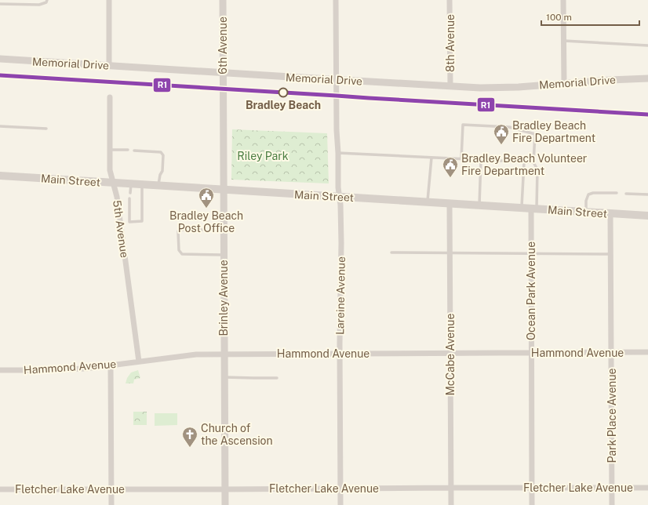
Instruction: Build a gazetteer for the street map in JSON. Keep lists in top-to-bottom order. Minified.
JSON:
{"streets":{"main road":["Main Street"],"street":["8th Avenue","6th Avenue","Memorial Drive","5th Avenue","Ocean Park Avenue","Lareine Avenue","Brinley Avenue","Hammond Avenue","McCabe Avenue","Park Place Avenue","Fletcher Lake Avenue"]},"crossings":[["8th Avenue","Memorial Drive"],["6th Avenue","Memorial Drive"],["6th Avenue","Brinley Avenue"],["Memorial Drive","Lareine Avenue"],["Main Street","5th Avenue"],["Main Street","Ocean Park Avenue"],["Main Street","Lareine Avenue"],["Main Street","Brinley Avenue"],["Main Street","McCabe Avenue"],["Main Street","Park Place Avenue"],["5th Avenue","Hammond Avenue"],["Ocean Park Avenue","Hammond Avenue"],["Ocean Park Avenue","Fletcher Lake Avenue"],["Lareine Avenue","Hammond Avenue"],["Lareine Avenue","Fletcher Lake Avenue"],["Brinley Avenue","Hammond Avenue"],["Brinley Avenue","Fletcher Lake Avenue"],["Hammond Avenue","McCabe Avenue"],["Hammond Avenue","Park Place Avenue"],["McCabe Avenue","Fletcher Lake Avenue"],["Park Place Avenue","Fletcher Lake Avenue"]],"parks":["Riley Park"],"places":{"other":["Bradley Beach"],"public building":["Bradley Beach Fire Department","Bradley Beach Volunteer Fire Department","Bradley Beach Post Office"],"church":["Church of the Ascension"]},"lines":["transit line R1"],"scale_bar":"100 m"}
